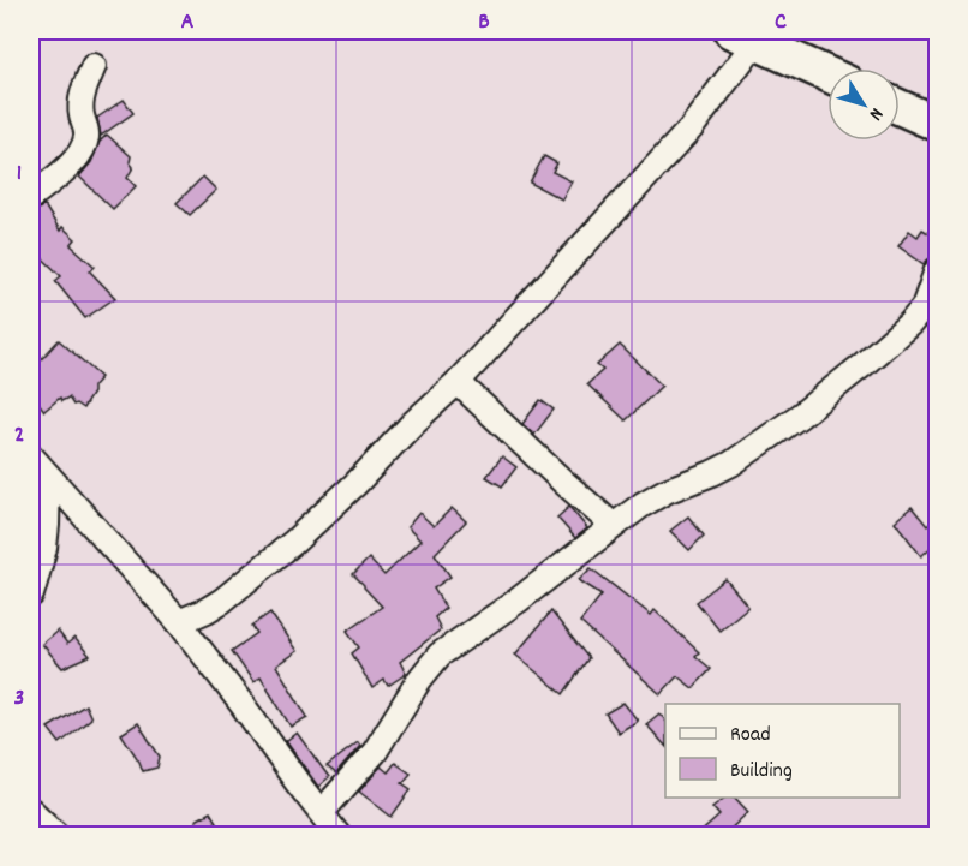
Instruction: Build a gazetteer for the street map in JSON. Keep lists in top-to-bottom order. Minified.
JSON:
{"legend":["Road","Building"],"north":"bottom right","grid":{"columns":["A","B","C"],"rows":["1","2","3"]}}
